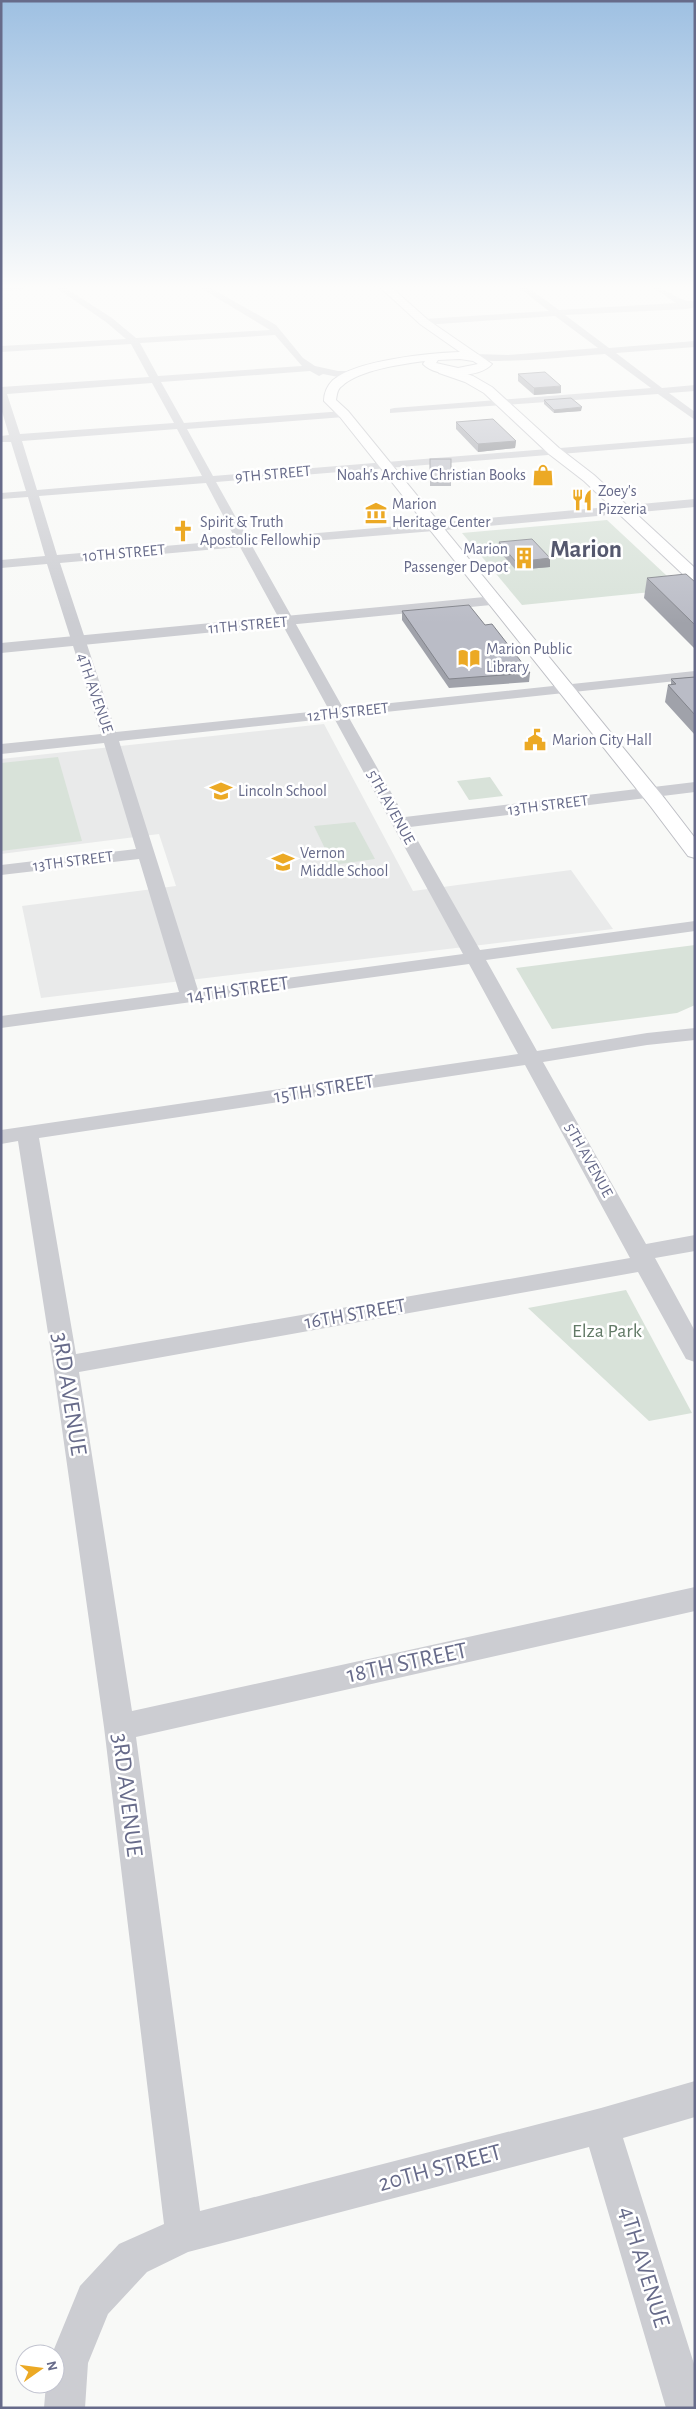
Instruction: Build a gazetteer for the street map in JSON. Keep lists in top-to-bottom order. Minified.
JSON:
{"streets":{"street":["9TH STREET","10TH STREET","11TH STREET","4TH AVENUE","12TH STREET","13TH STREET","5TH AVENUE","14TH STREET","15TH STREET","16TH STREET","3RD AVENUE","18TH STREET","20TH STREET"]},"crossings":[["9TH STREET","4TH AVENUE"],["9TH STREET","5TH AVENUE"],["10TH STREET","4TH AVENUE"],["10TH STREET","5TH AVENUE"],["11TH STREET","4TH AVENUE"],["11TH STREET","5TH AVENUE"],["4TH AVENUE","12TH STREET"],["4TH AVENUE","13TH STREET"],["4TH AVENUE","14TH STREET"],["4TH AVENUE","20TH STREET"],["12TH STREET","5TH AVENUE"],["13TH STREET","5TH AVENUE"],["5TH AVENUE","14TH STREET"],["5TH AVENUE","15TH STREET"],["5TH AVENUE","16TH STREET"],["15TH STREET","3RD AVENUE"],["16TH STREET","3RD AVENUE"],["3RD AVENUE","18TH STREET"],["3RD AVENUE","20TH STREET"]],"districts":["Marion"],"parks":["Elza Park"],"places":{"shop":["Noah's Archive Christian Books"],"restaurant":["Zoey's Pizzeria"],"museum":["Marion Heritage Center"],"church":["Spirit & Truth Apostolic Fellowhip"],"building":["Marion Passenger Depot"],"library":["Marion Public Library"],"public building":["Marion City Hall"],"school or university":["Lincoln School","Vernon Middle School"]},"north":"right"}
